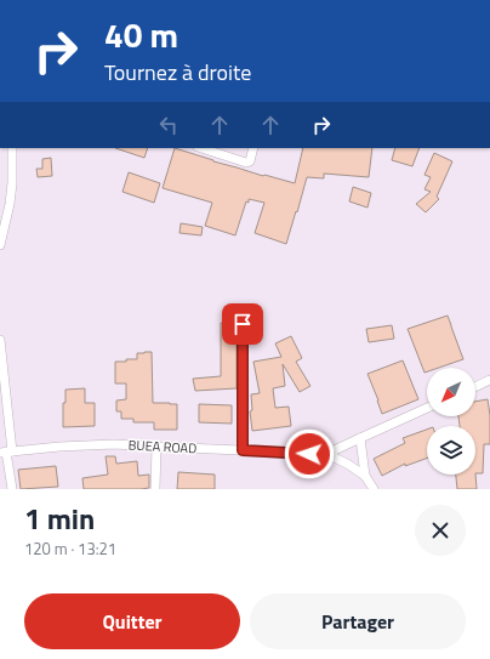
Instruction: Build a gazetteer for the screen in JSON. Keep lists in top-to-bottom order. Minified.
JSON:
{"streets":{"street":["BUEA ROAD"]},"north":"bottom left","page":{"turn":["40 m","Tournez à droite"],"heading":["1 min","120 m · 13:21"],"buttons":["Quitter","Partager"]}}
